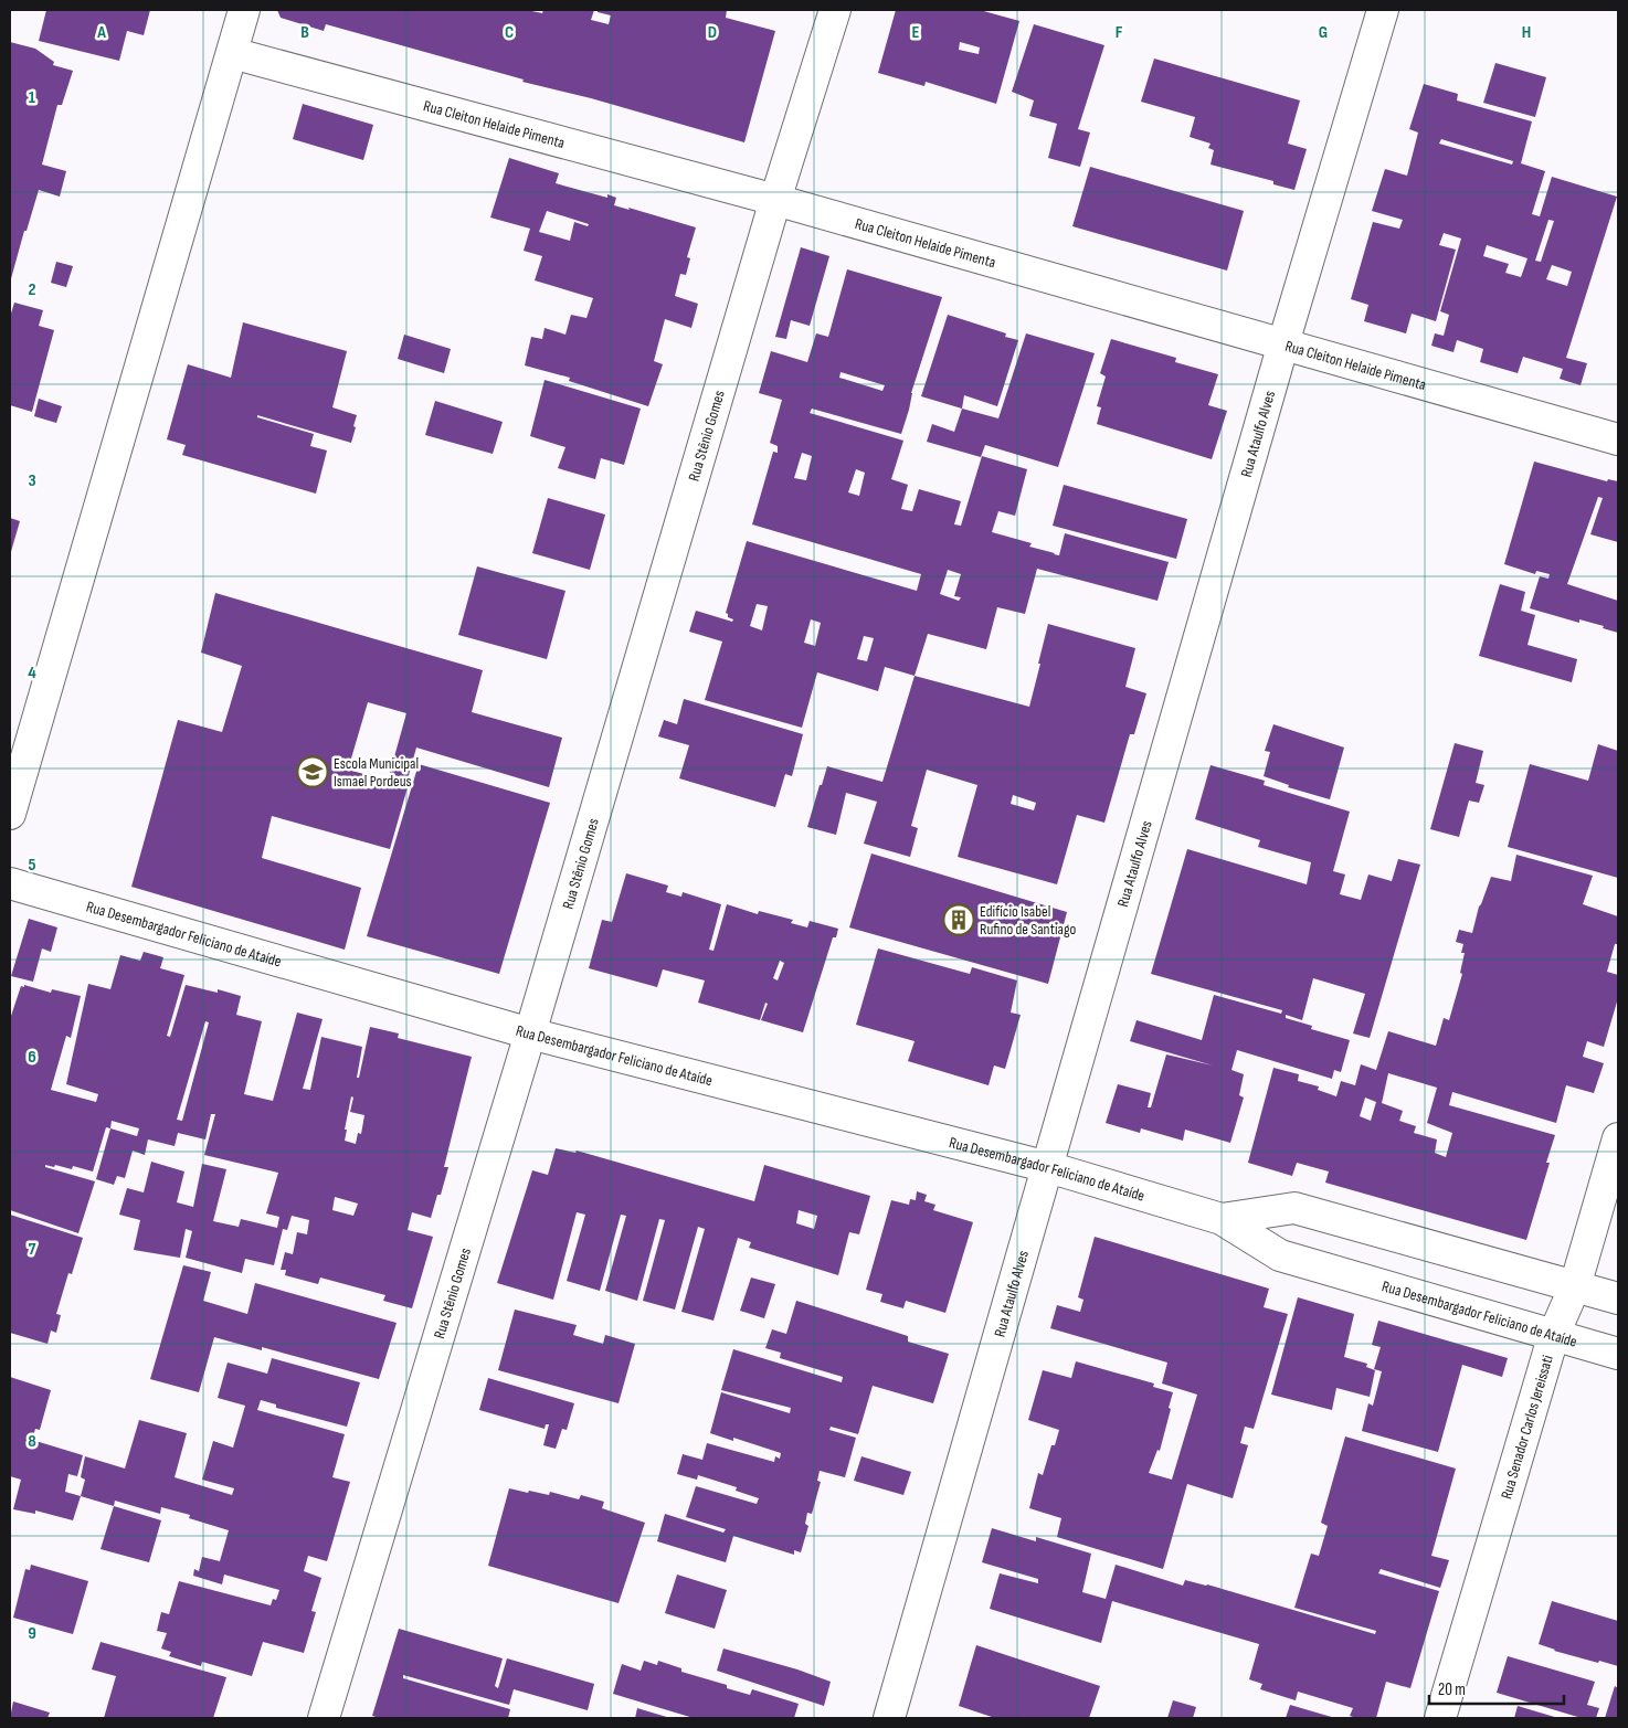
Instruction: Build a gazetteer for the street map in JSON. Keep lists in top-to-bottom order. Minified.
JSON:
{"streets":{"street":["Rua Cleiton Helaide Pimenta","Rua Ataulfo Alves","Rua Stênio Gomes","Rua Desembargador Feliciano de Ataíde","Rua Senador Carlos Jereissati"]},"crossings":[["Rua Cleiton Helaide Pimenta","Rua Ataulfo Alves"],["Rua Cleiton Helaide Pimenta","Rua Stênio Gomes"],["Rua Ataulfo Alves","Rua Desembargador Feliciano de Ataíde"],["Rua Stênio Gomes","Rua Desembargador Feliciano de Ataíde"],["Rua Desembargador Feliciano de Ataíde","Rua Senador Carlos Jereissati"]],"places":{"school or university":["Escola Municipal Ismael Pordeus"],"building":["Edifício Isabel Rufino de Santiago"]},"scale_bar":"20 m","grid":{"columns":["A","B","C","D","E","F","G","H"],"rows":["1","2","3","4","5","6","7","8","9"]}}
